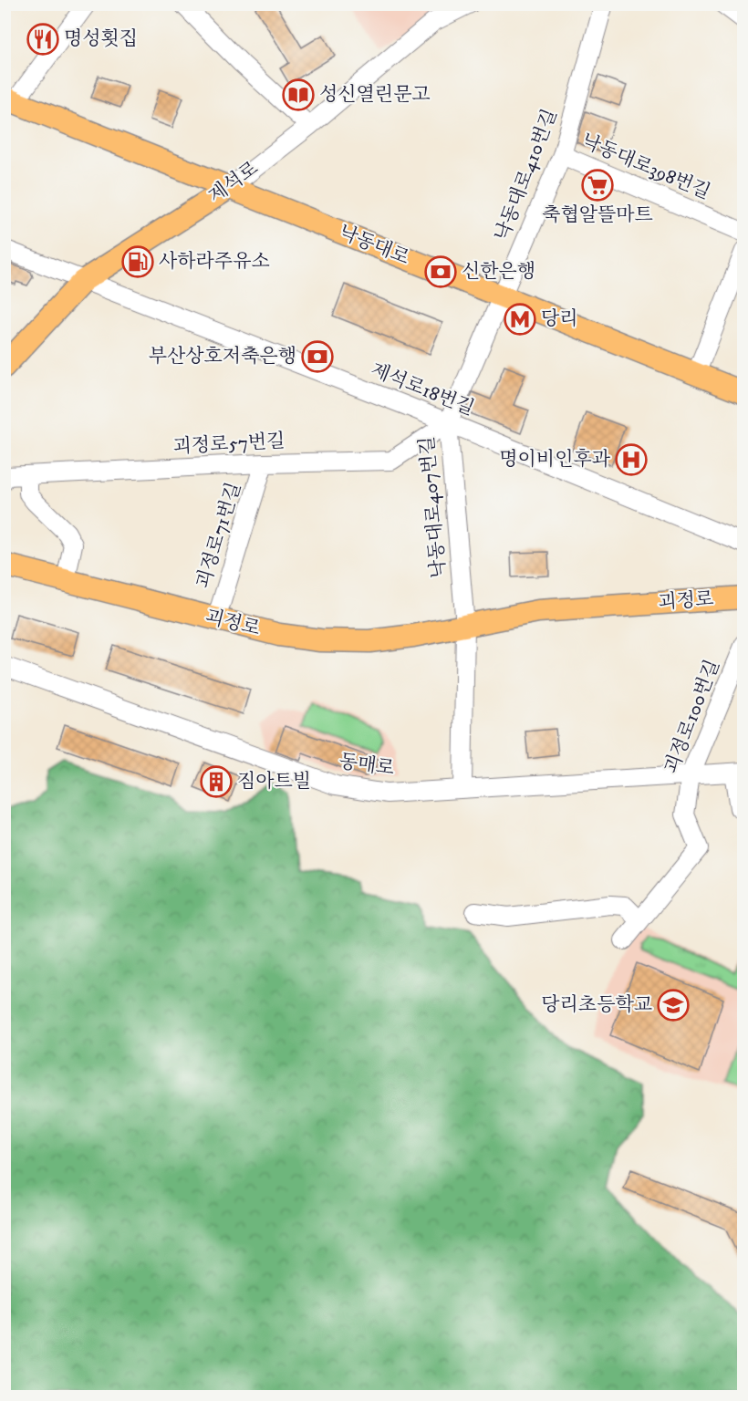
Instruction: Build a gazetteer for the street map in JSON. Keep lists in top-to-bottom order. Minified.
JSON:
{"streets":{"main road":["제석로","낙동대로","괴정로"],"street":["낙동대로398번길","낙동대로410번길","제석로18번길","괴정로57번길","낙동대로407번길","괴정로71번길","괴정로100번길","동매로"]},"crossings":[["낙동대로398번길","낙동대로410번길"],["낙동대로410번길","낙동대로"],["낙동대로410번길","낙동대로407번길"],["제석로","낙동대로"],["제석로","제석로18번길"],["낙동대로","낙동대로407번길"],["제석로18번길","괴정로57번길"],["제석로18번길","낙동대로407번길"],["괴정로57번길","낙동대로407번길"],["괴정로57번길","괴정로71번길"],["낙동대로407번길","괴정로"],["괴정로71번길","괴정로"],["괴정로100번길","동매로"]],"places":{"restaurant":["명성횟집"],"library":["성신열린문고"],"supermarket":["축협알뜰마트"],"fuel station":["사하라주유소"],"bank":["신한은행","부산상호저축은행"],"metro station":["당리"],"hospital":["명이비인후과"],"building":["짐아트빌"],"school or university":["당리초등학교"]}}
